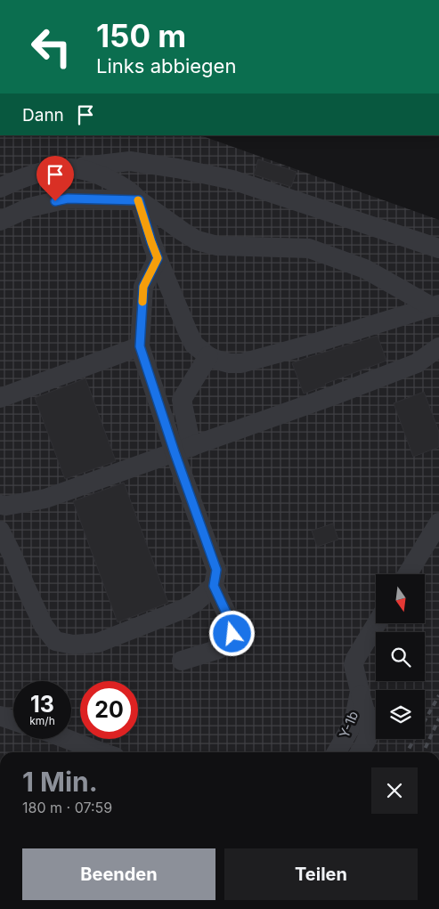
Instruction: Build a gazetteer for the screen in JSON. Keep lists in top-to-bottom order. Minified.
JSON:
{"streets":{"street":["Y-1b"]},"north":"bottom","page":{"turn":["150 m","Links abbiegen"],"then":"Dann","speed":"13 km/h","limit":"20","heading":["1 Min.","180 m · 07:59"],"buttons":["Beenden","Teilen"]}}
